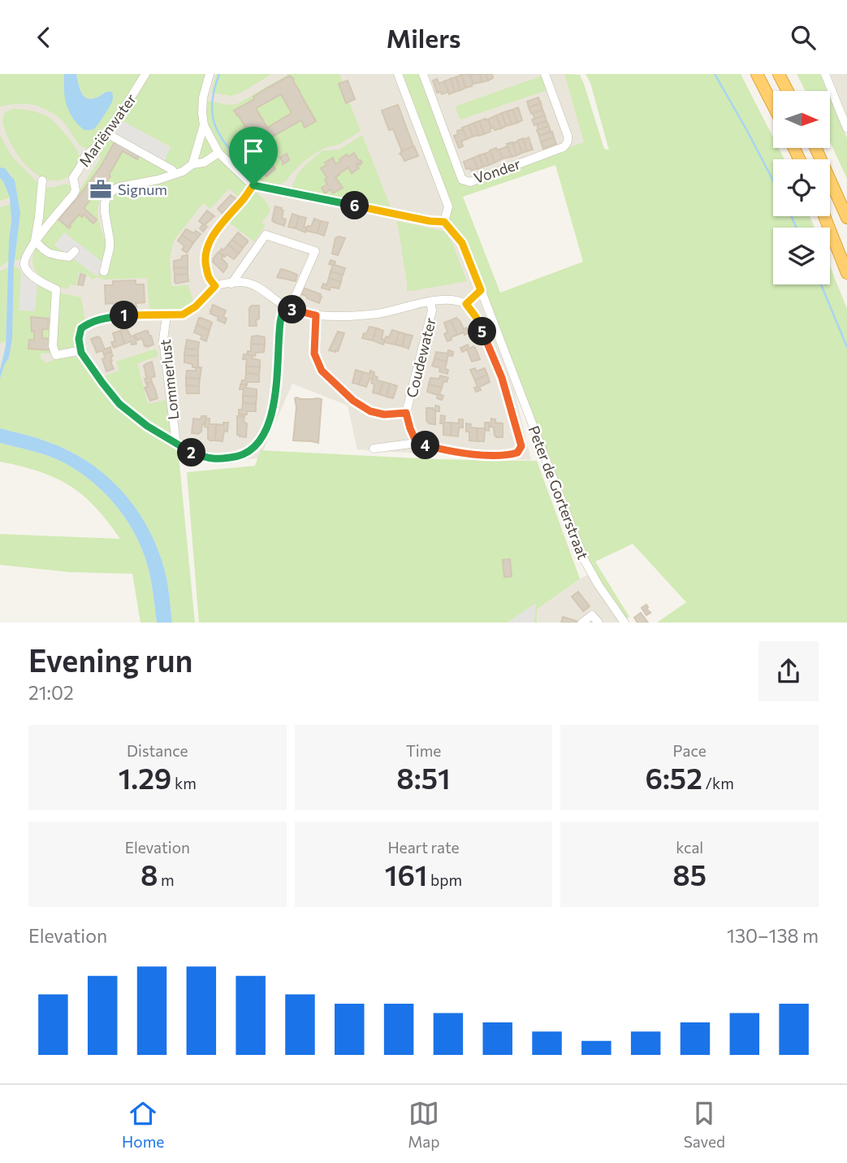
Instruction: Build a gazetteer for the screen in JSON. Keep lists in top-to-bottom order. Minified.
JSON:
{"streets":{"street":["Mariënwater","Vonder","Coudewater","Lommerlust","Peter de Gorterstraat"]},"places":{"office":["Signum"]},"north":"right","page":{"header":"Milers","pins":["6","3","1","5","4","2"],"heading":["Evening run","21:02"],"stats":[["Distance","1.29 km"],["Time","8:51"],["Pace","6:52 /km"],["Elevation","8 m"],["Heart rate","161 bpm"],["kcal","85"]],"chart":["Elevation","130–138 m"],"tabs":["Home","Map","Saved"]}}
